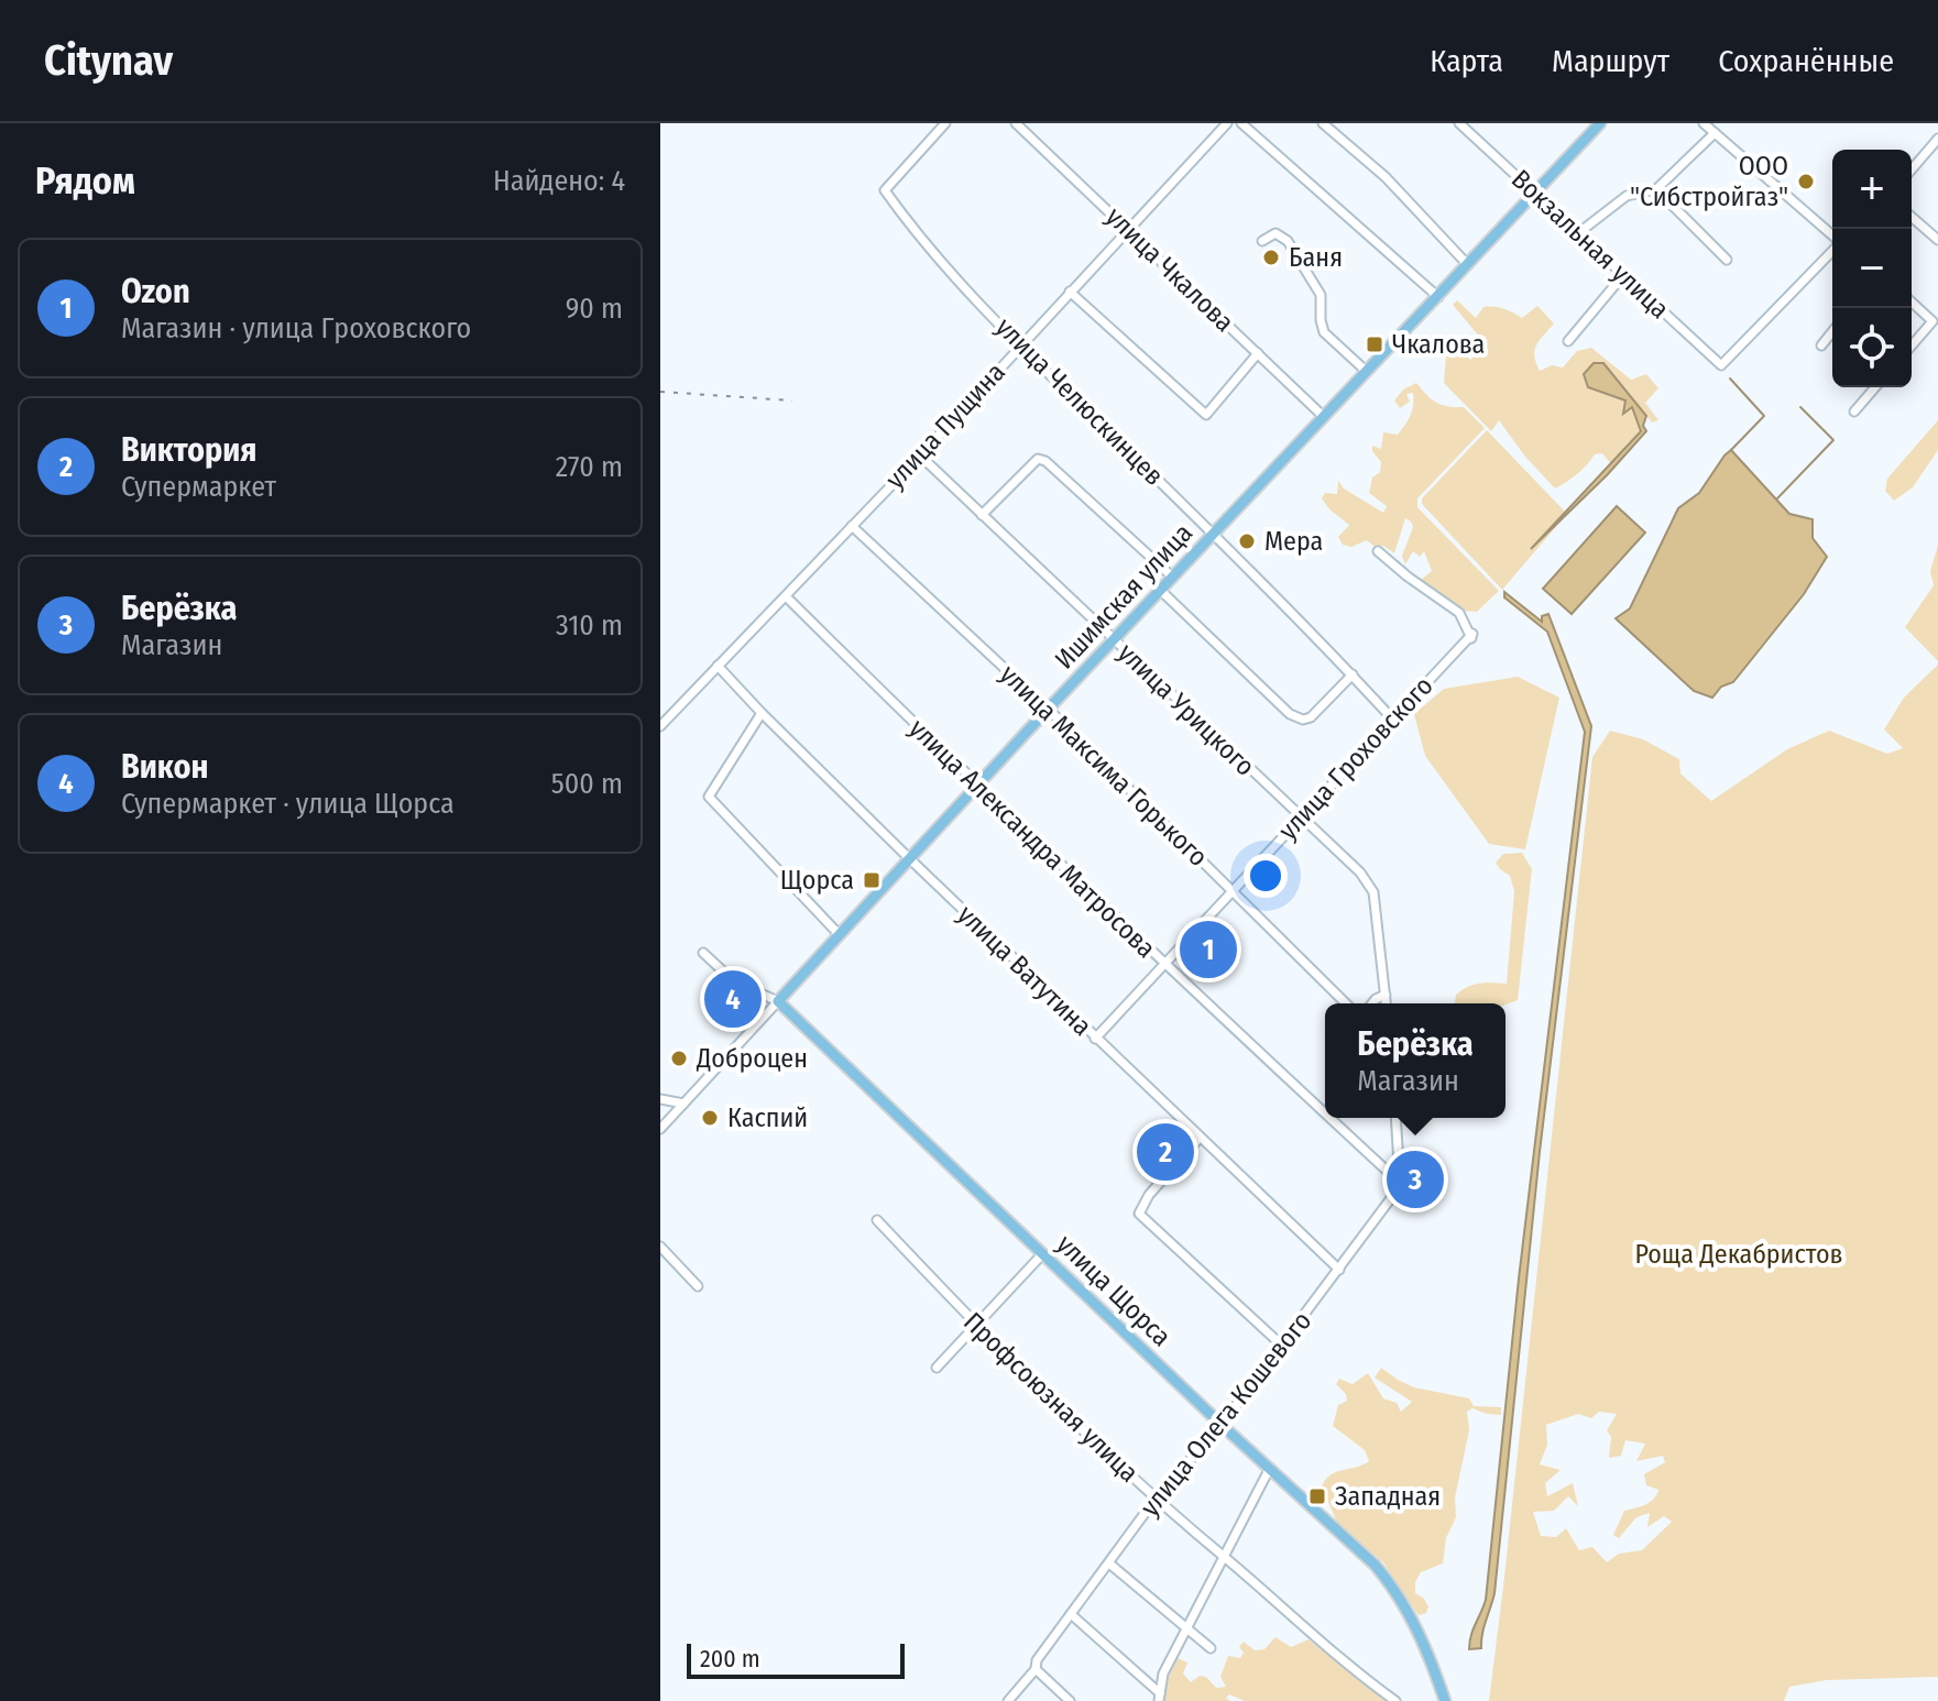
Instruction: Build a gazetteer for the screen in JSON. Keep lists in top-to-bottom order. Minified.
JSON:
{"streets":{"main road":["Ишимская улица","улица Щорса"],"street":["Вокзальная улица","улица Чкалова","улица Челюскинцев","улица Пущина","улица Урицкого","улица Гроховского","улица Максима Горького","улица Александра Матросова","улица Ватутина","Профсоюзная улица","улица Олега Кошевого"]},"crossings":[["Вокзальная улица","Ишимская улица"],["улица Чкалова","улица Пущина"],["улица Чкалова","Ишимская улица"],["улица Челюскинцев","улица Пущина"],["улица Челюскинцев","Ишимская улица"],["улица Челюскинцев","улица Гроховского"],["улица Пущина","улица Урицкого"],["улица Пущина","улица Максима Горького"],["улица Пущина","улица Александра Матросова"],["улица Пущина","улица Ватутина"],["Ишимская улица","улица Урицкого"],["Ишимская улица","улица Максима Горького"],["Ишимская улица","улица Александра Матросова"],["Ишимская улица","улица Ватутина"],["Ишимская улица","улица Щорса"],["улица Урицкого","улица Гроховского"],["улица Гроховского","улица Максима Горького"],["улица Гроховского","улица Александра Матросова"],["улица Гроховского","улица Ватутина"],["улица Александра Матросова","улица Олега Кошевого"],["улица Ватутина","улица Олега Кошевого"],["улица Щорса","улица Олега Кошевого"],["Профсоюзная улица","улица Олега Кошевого"]],"parks":["Роща Декабристов"],"places":{"other":["ООО \"Сибстройгаз\"","Баня","Мера","Доброцен","Каспий"],"transit":["Чкалова","Щорса","Западная"]},"scale_bar":"200 m","page":{"header":"Citynav","nav":["Карта","Маршрут","Сохранённые"],"heading":["Рядом","Найдено: 4"],"map_buttons":["+","−"],"list":[{"mark":"1","name":"Ozon","note":"Магазин · улица Гроховского","value":"90 m"},{"mark":"2","name":"Виктория","note":"Супермаркет","value":"270 m"},{"mark":"3","name":"Берёзка","note":"Магазин","value":"310 m"},{"mark":"4","name":"Викон","note":"Супермаркет · улица Щорса","value":"500 m"}],"pins":["1","4","2","3"],"popup":["Берёзка","Магазин"],"scale":"200 m"}}
